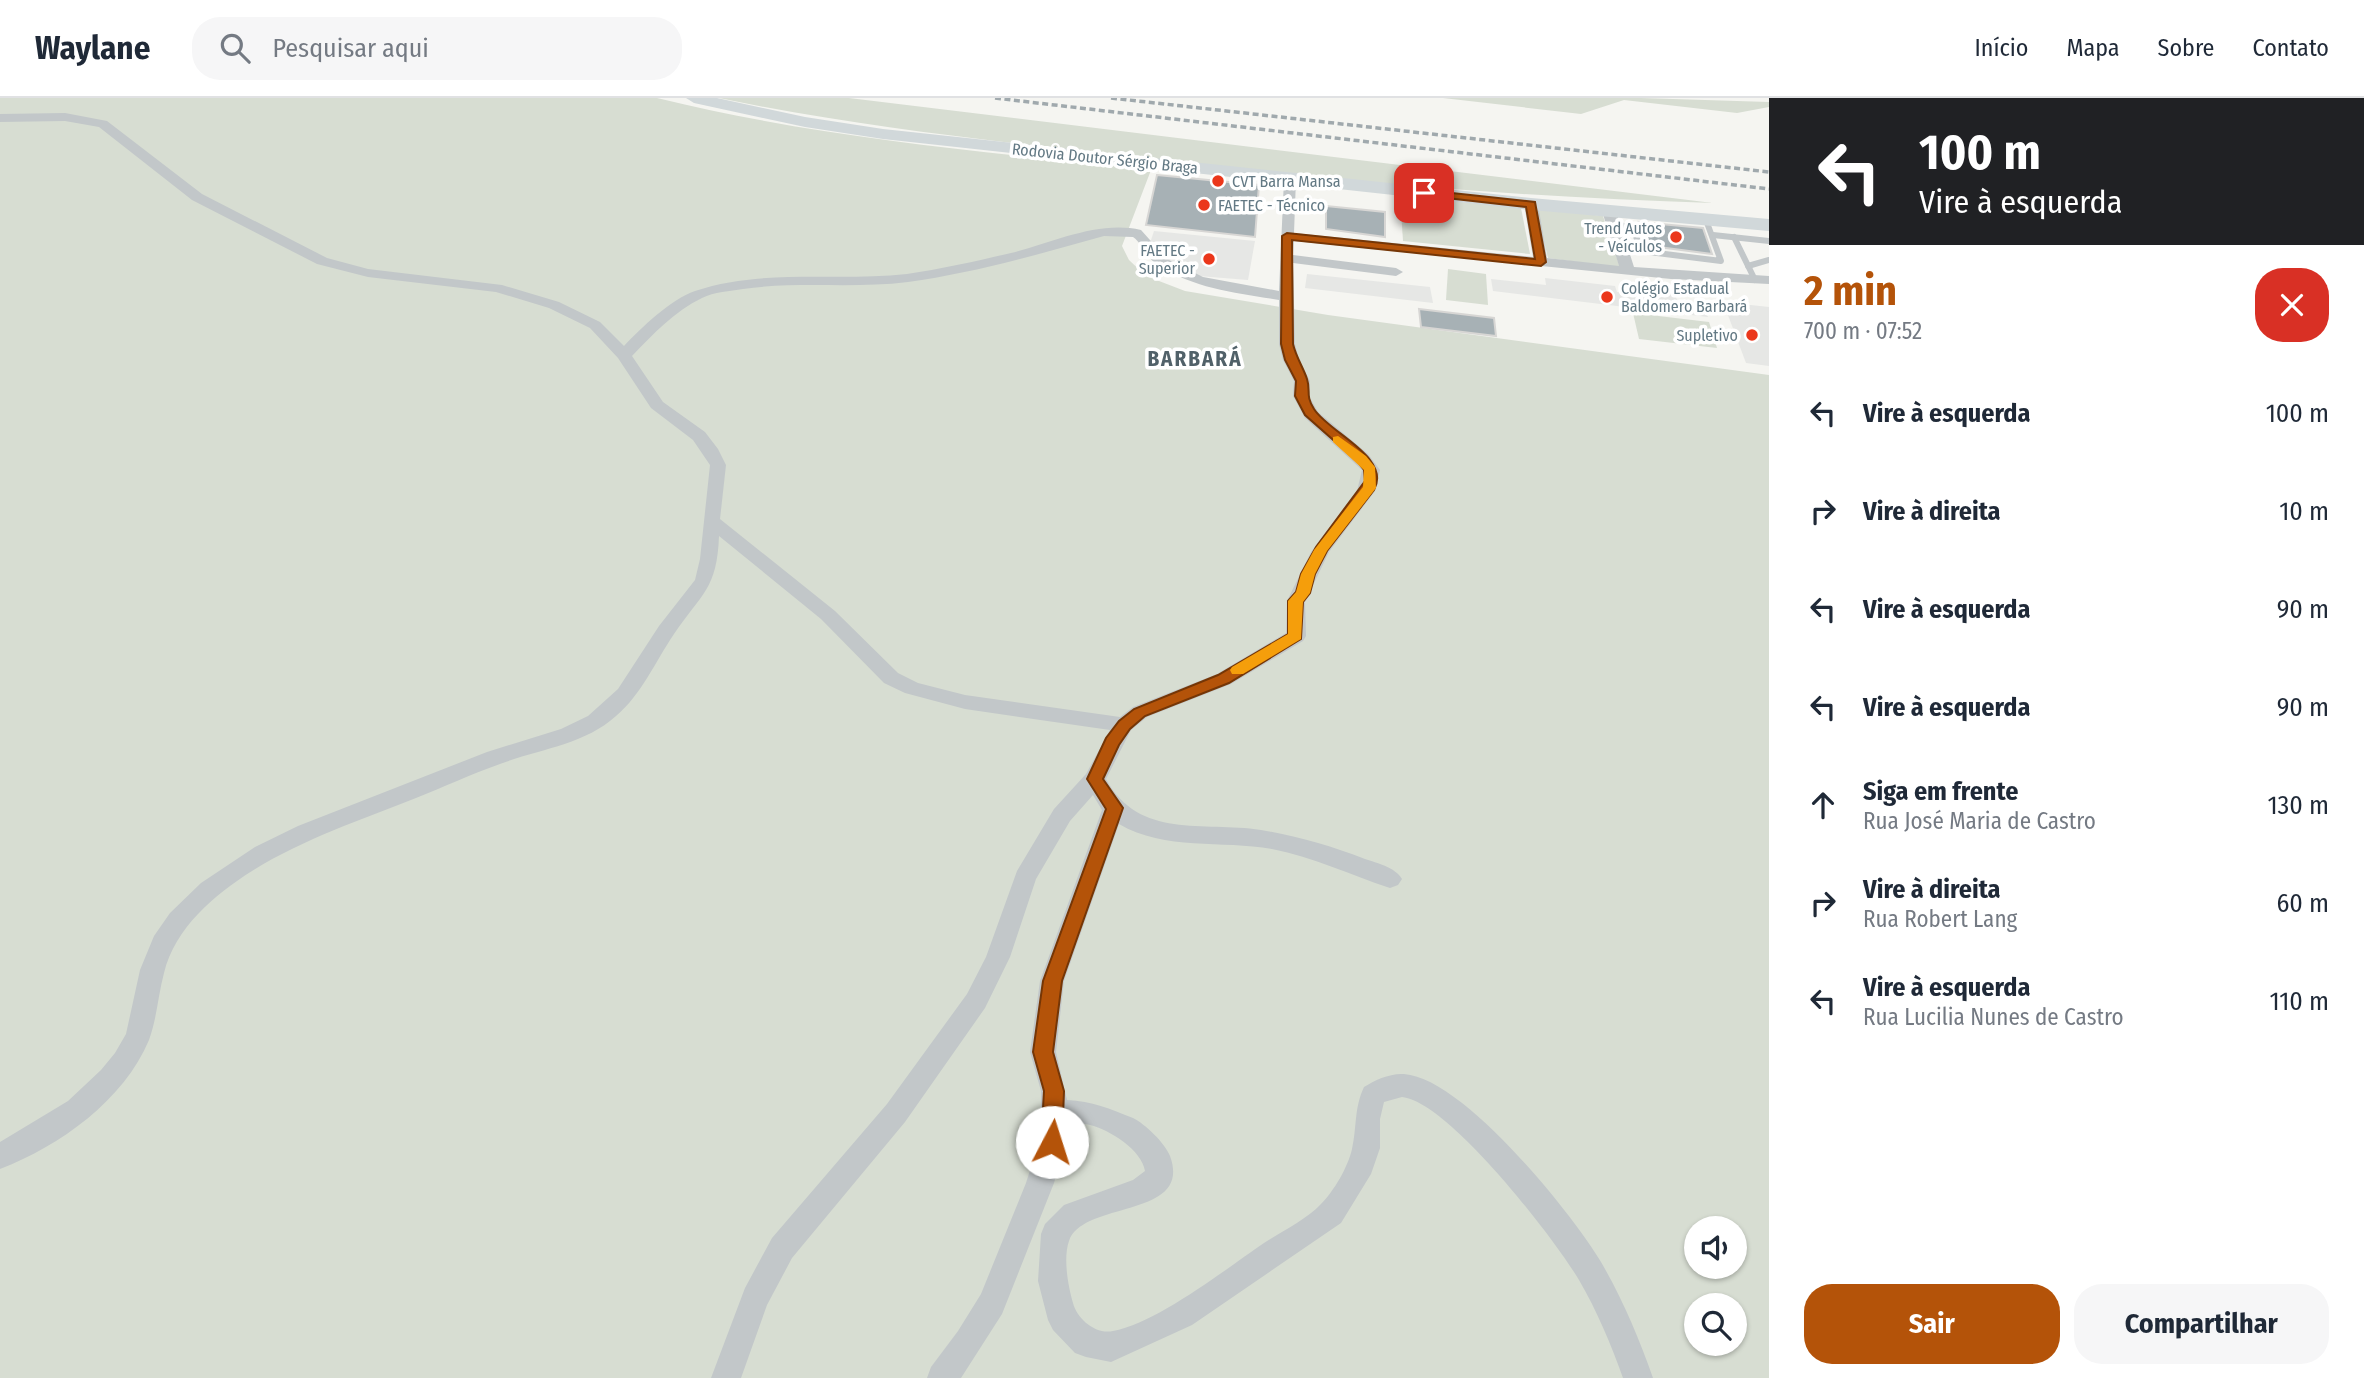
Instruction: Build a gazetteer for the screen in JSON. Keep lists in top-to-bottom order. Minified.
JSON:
{"streets":{"main road":["Rodovia Doutor Sérgio Braga"]},"districts":["BARBARÁ"],"places":["CVT Barra Mansa","FAETEC - Técnico","Trend Autos - Veículos","FAETEC - Superior","Colégio Estadual Baldomero Barbará","Supletivo"],"page":{"header":"Waylane","search":"Pesquisar aqui","nav":["Início","Mapa","Sobre","Contato"],"turn":["100 m","Vire à esquerda"],"heading":["2 min","700 m · 07:52"],"list":[{"name":"Vire à esquerda","value":"100 m"},{"name":"Vire à direita","value":"10 m"},{"name":"Vire à esquerda","value":"90 m"},{"name":"Vire à esquerda","value":"90 m"},{"name":"Siga em frente","note":"Rua José Maria de Castro","value":"130 m"},{"name":"Vire à direita","note":"Rua Robert Lang","value":"60 m"},{"name":"Vire à esquerda","note":"Rua Lucilia Nunes de Castro","value":"110 m"}],"buttons":["Sair","Compartilhar"]}}
